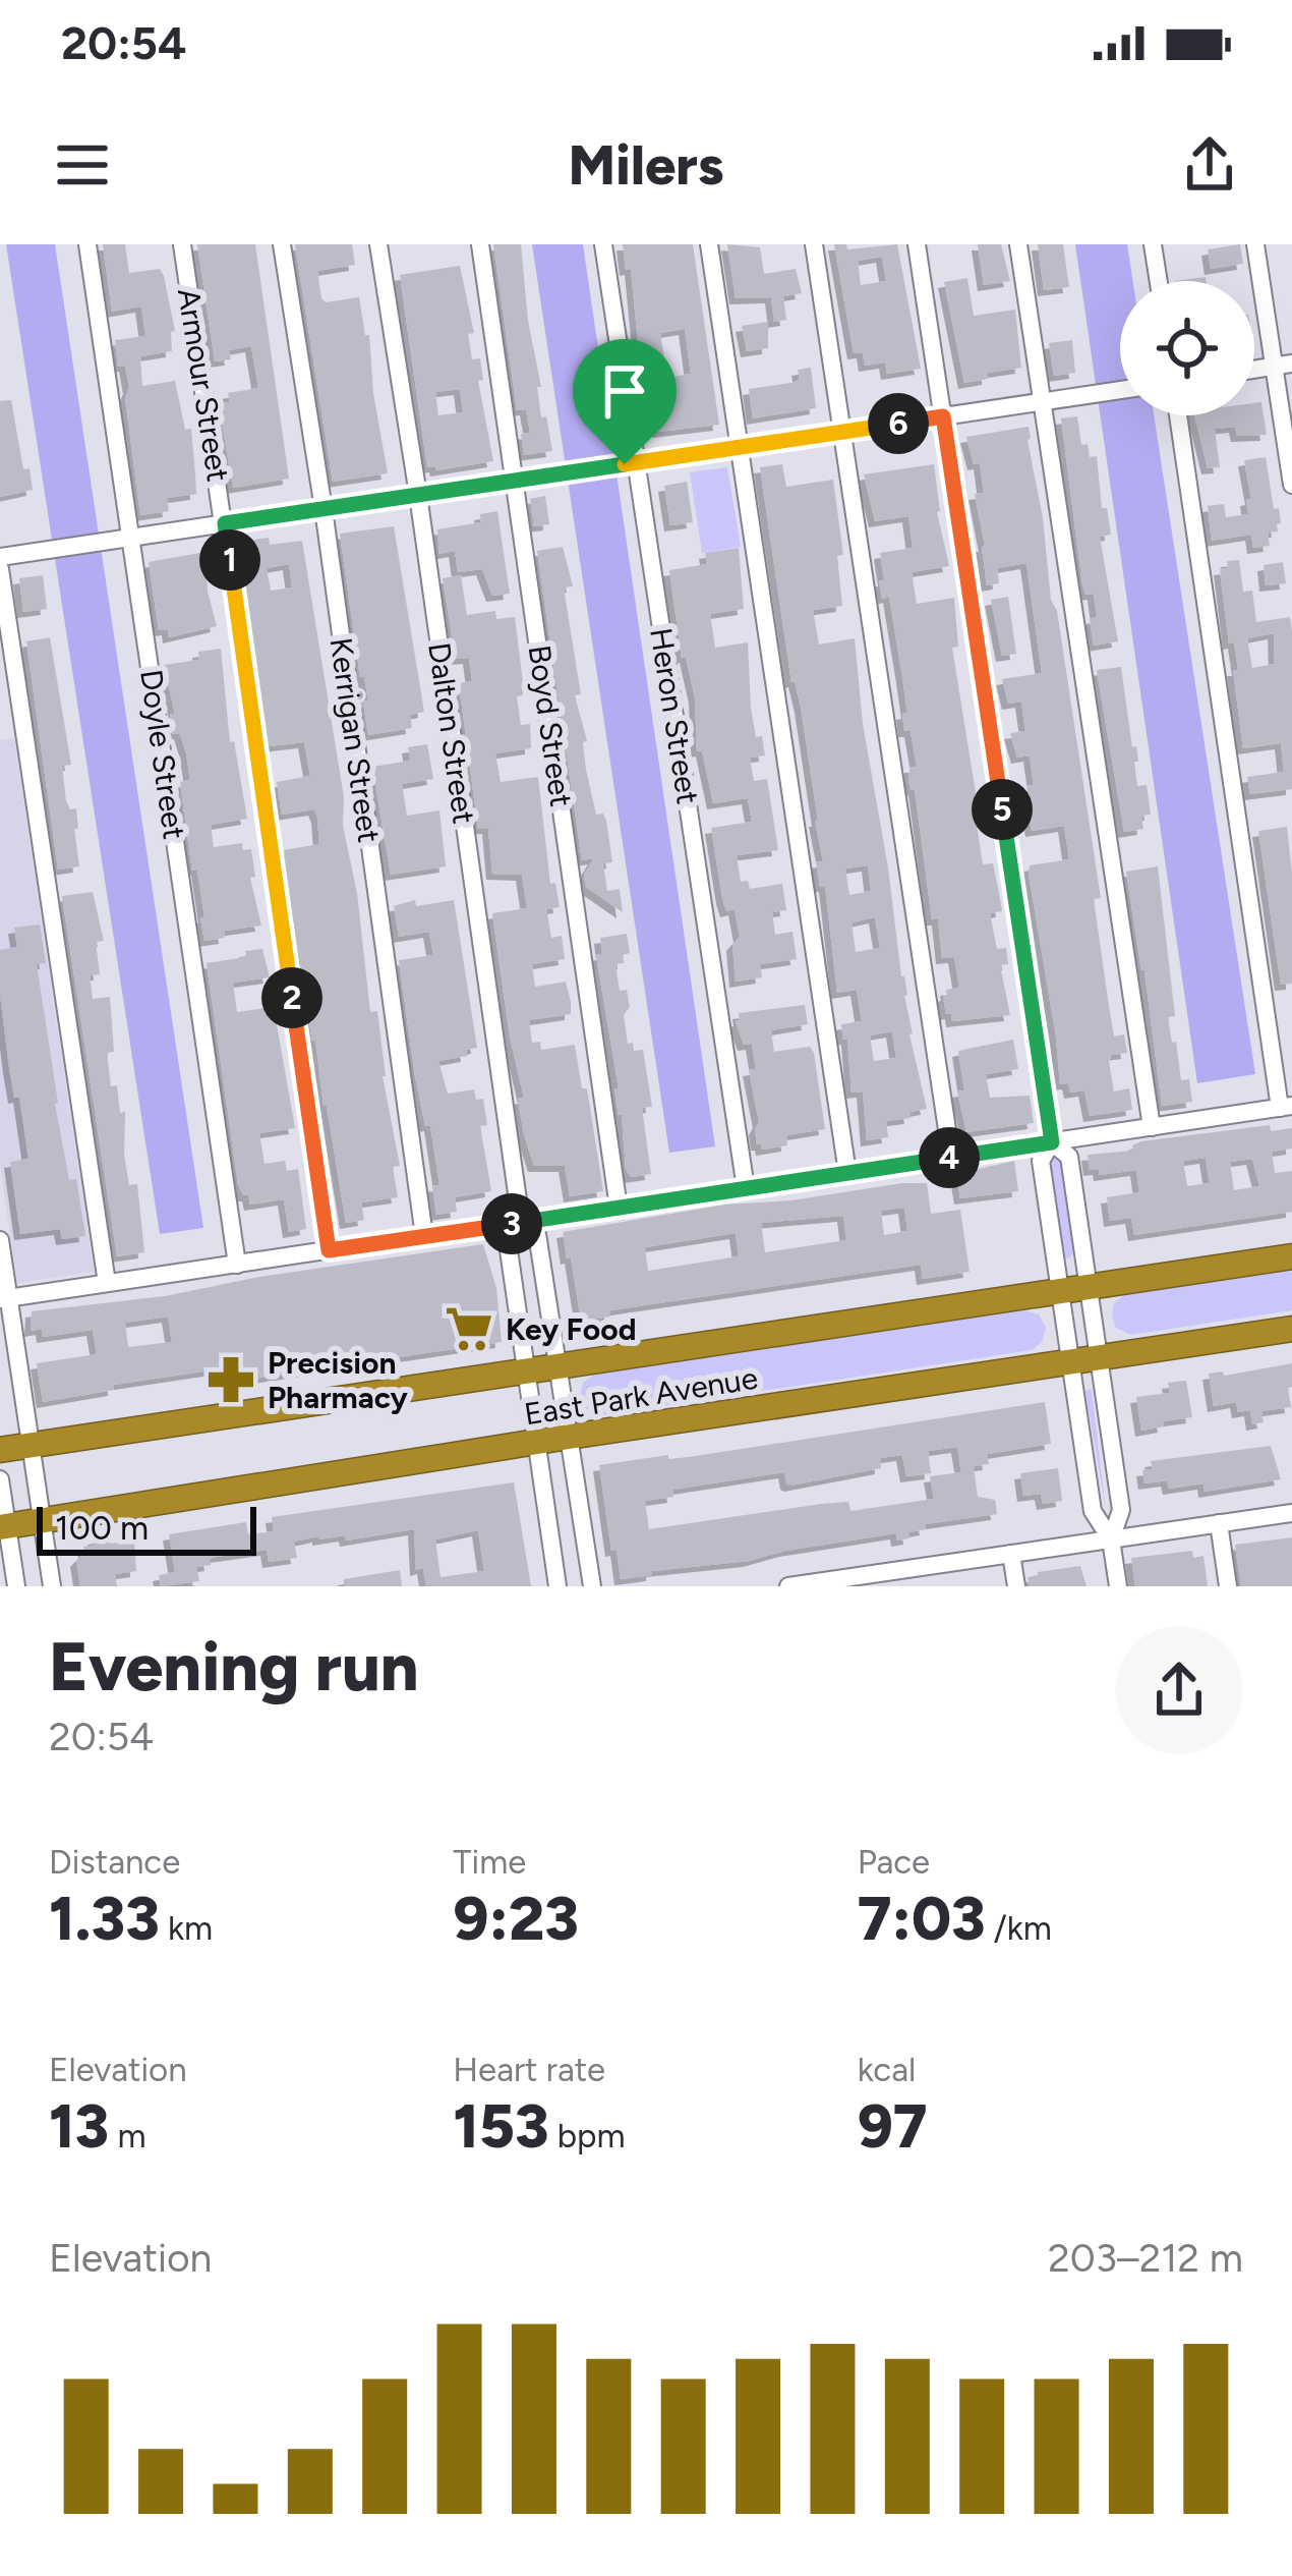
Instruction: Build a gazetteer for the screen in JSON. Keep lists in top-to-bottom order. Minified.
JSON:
{"streets":{"highway":["East Park Avenue"],"street":["Armour Street","Heron Street","Boyd Street","Dalton Street","Kerrigan Street","Doyle Street"]},"places":{"supermarket":["Key Food"],"pharmacy":["Precision Pharmacy"]},"scale_bar":"100 m","page":{"status":"20:54","header":"Milers","pins":["6","1","5","2","4","3"],"scale":"100 m","heading":["Evening run","20:54"],"stats":[["Distance","1.33 km"],["Time","9:23"],["Pace","7:03 /km"],["Elevation","13 m"],["Heart rate","153 bpm"],["kcal","97"]],"chart":["Elevation","203–212 m"]}}
